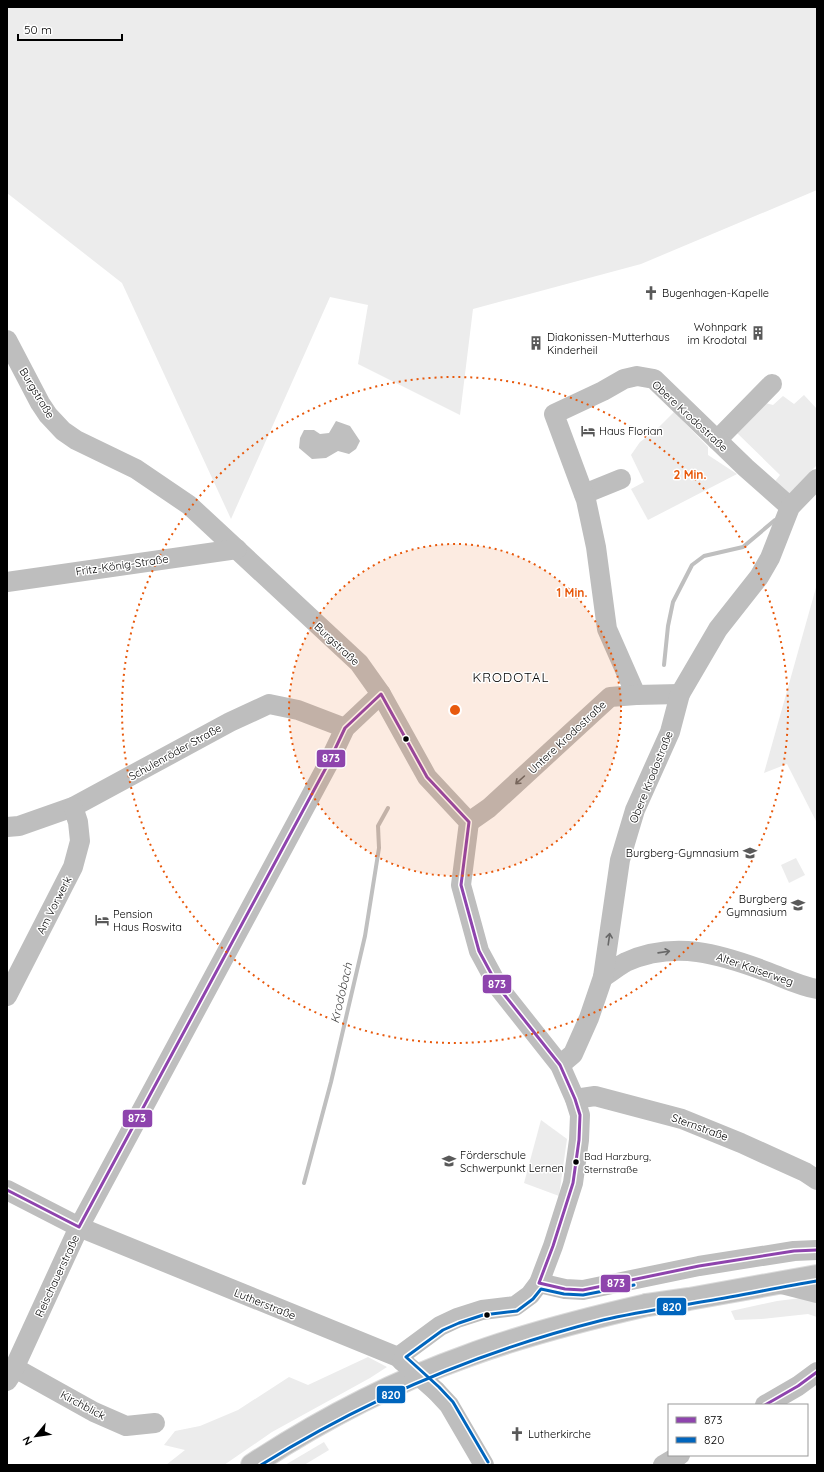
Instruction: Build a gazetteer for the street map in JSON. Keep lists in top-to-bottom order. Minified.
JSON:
{"streets":{"street":["Burgstraße","Obere Krodostraße","Fritz-König-Straße","Untere Krodostraße","Schulenröder Straße","Am Vorwerk","Alter Kaiserweg","Sternstraße","Reischauerstraße","Lutherstraße","Kirchblick"]},"crossings":[["Burgstraße","Fritz-König-Straße"],["Burgstraße","Untere Krodostraße"],["Burgstraße","Reischauerstraße"],["Obere Krodostraße","Untere Krodostraße"],["Obere Krodostraße","Alter Kaiserweg"],["Schulenröder Straße","Am Vorwerk"],["Schulenröder Straße","Reischauerstraße"],["Reischauerstraße","Lutherstraße"],["Reischauerstraße","Kirchblick"]],"one_way":["Untere Krodostraße","Alter Kaiserweg"],"districts":["KRODOTAL"],"water":["Krodobach"],"places":{"church":["Bugenhagen-Kapelle","Lutherkirche"],"building":["Wohnpark im Krodotal","Diakonissen-Mutterhaus Kinderheil"],"hotel":["Haus Florian","Pension Haus Roswita"],"school or university":["Burgberg-Gymnasium","Burgberg Gymnasium","Förderschule Schwerpunkt Lernen"],"other":["Bad Harzburg, Sternstraße"]},"lines":["transit line 873","transit line 820"],"legend":["873","820"],"scale_bar":"50 m","north":"bottom left","rings":["2 Min.","1 Min."]}
